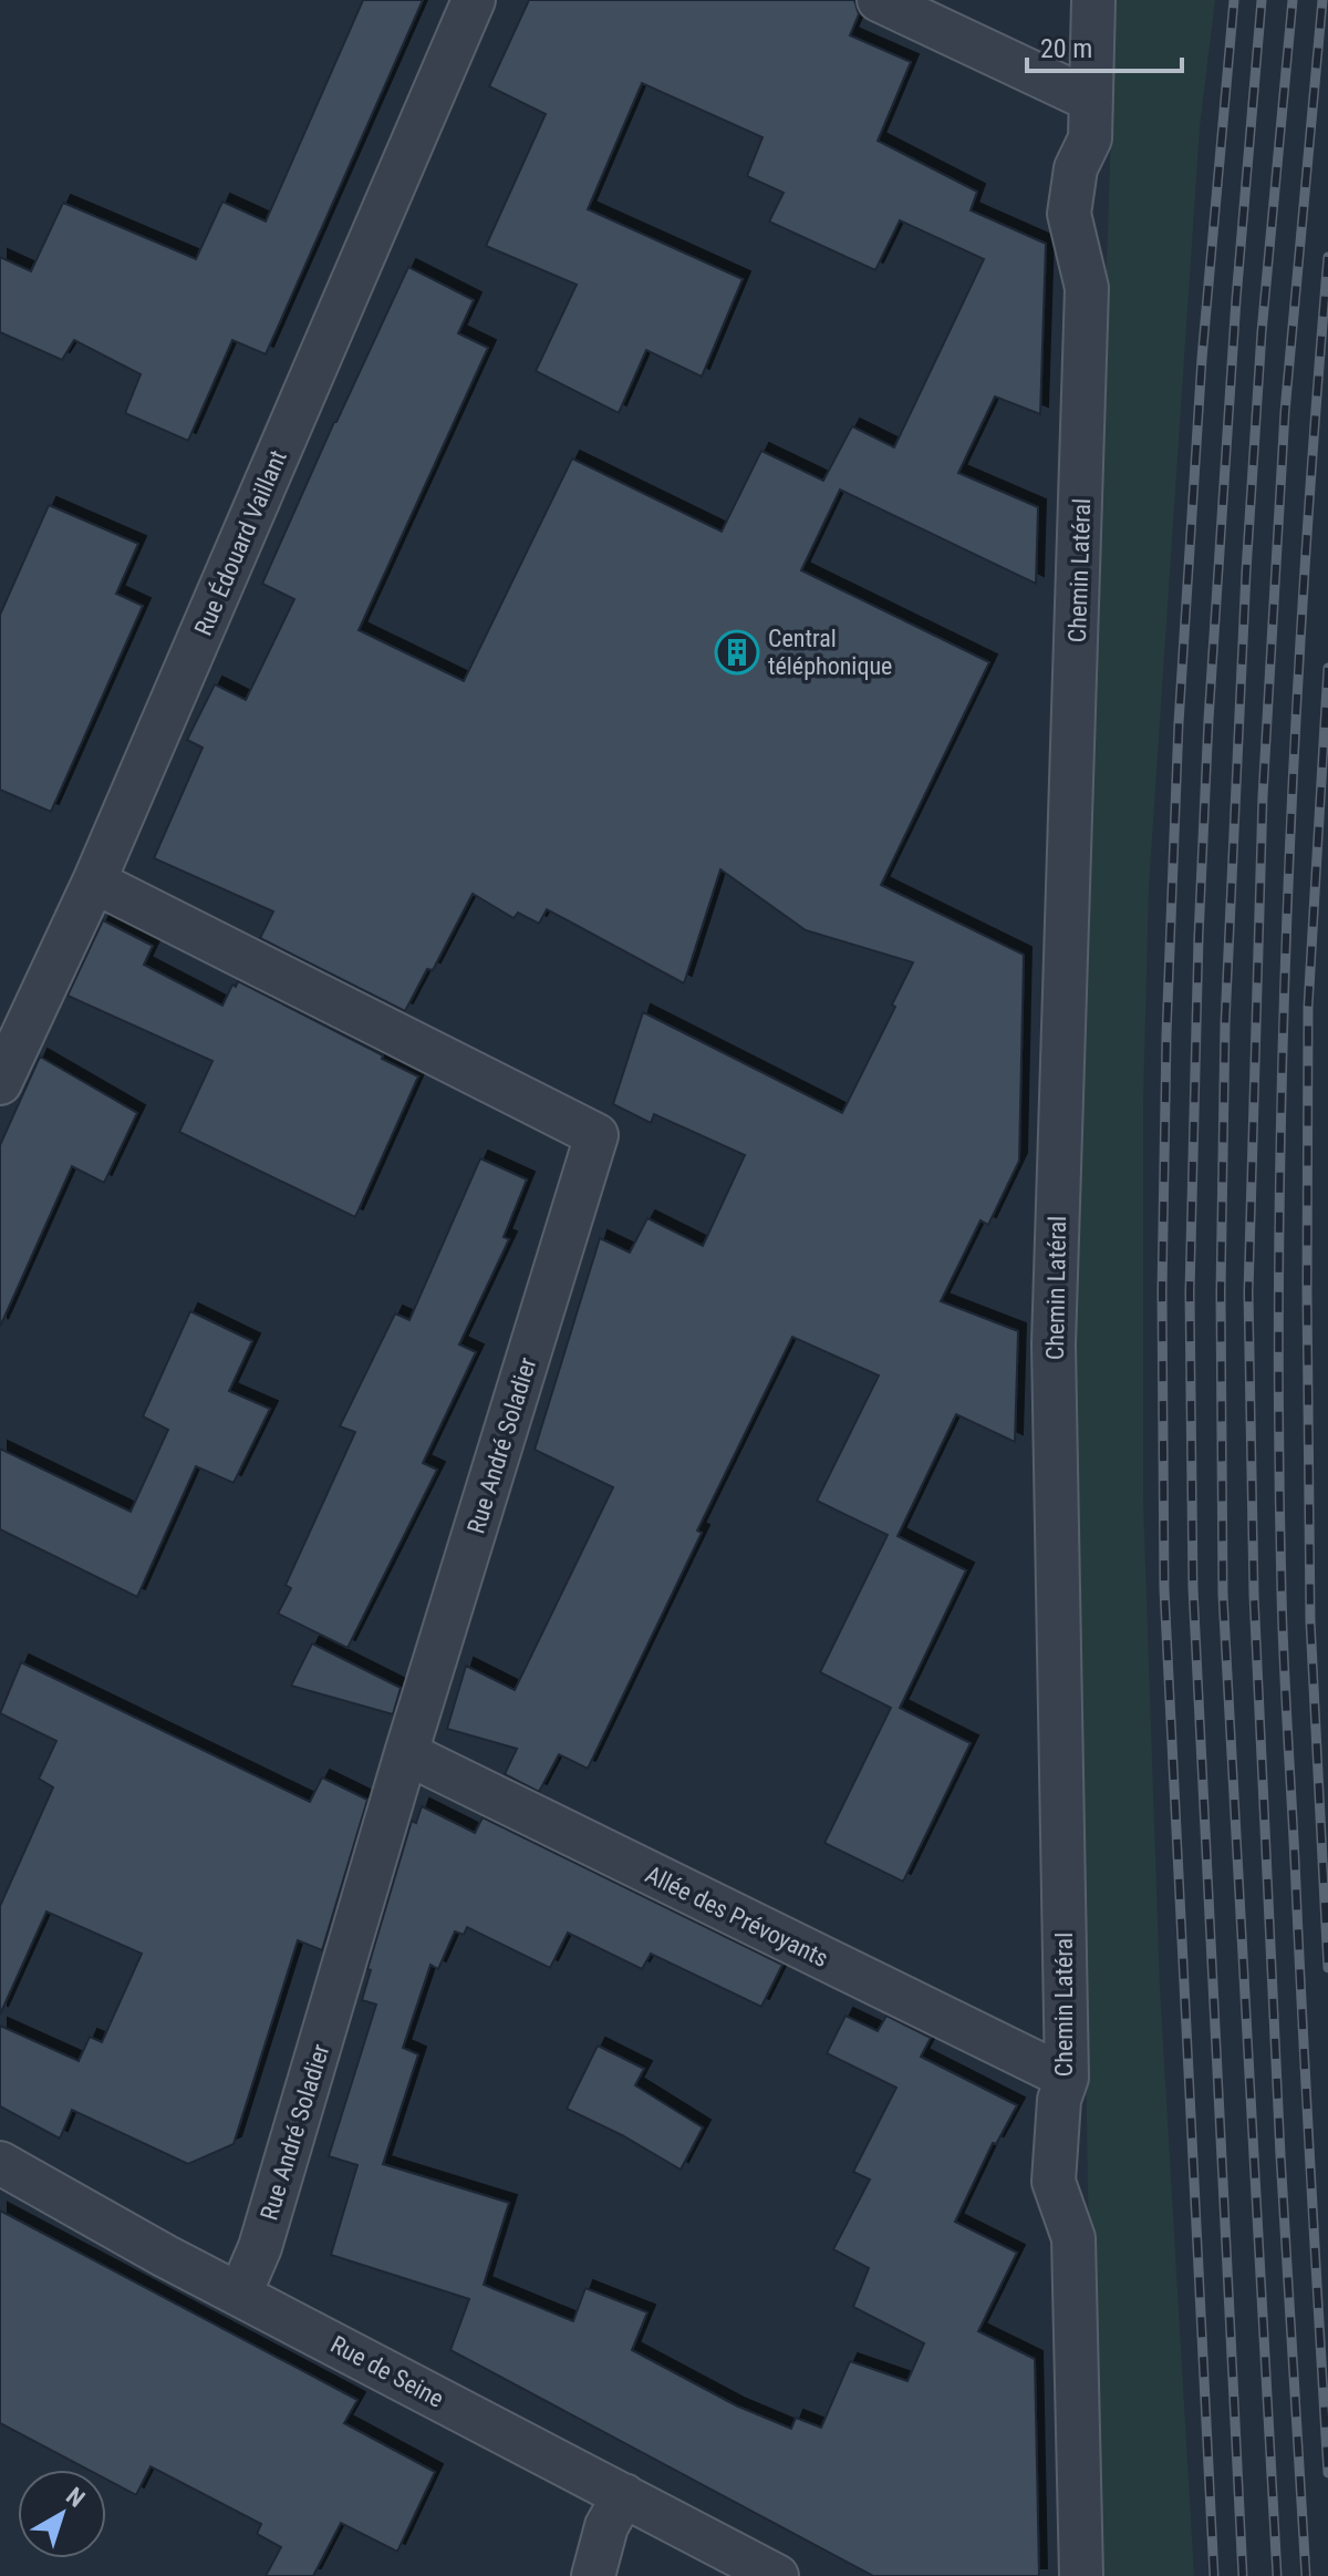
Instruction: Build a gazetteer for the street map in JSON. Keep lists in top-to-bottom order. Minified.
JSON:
{"streets":{"street":["Rue Édouard Vaillant","Chemin Latéral","Rue André Soladier","Allée des Prévoyants","Rue de Seine"]},"crossings":[["Rue Édouard Vaillant","Rue André Soladier"],["Chemin Latéral","Allée des Prévoyants"],["Rue André Soladier","Allée des Prévoyants"],["Rue André Soladier","Rue de Seine"]],"places":{"building":["Central téléphonique"]},"scale_bar":"20 m","north":"top right"}
